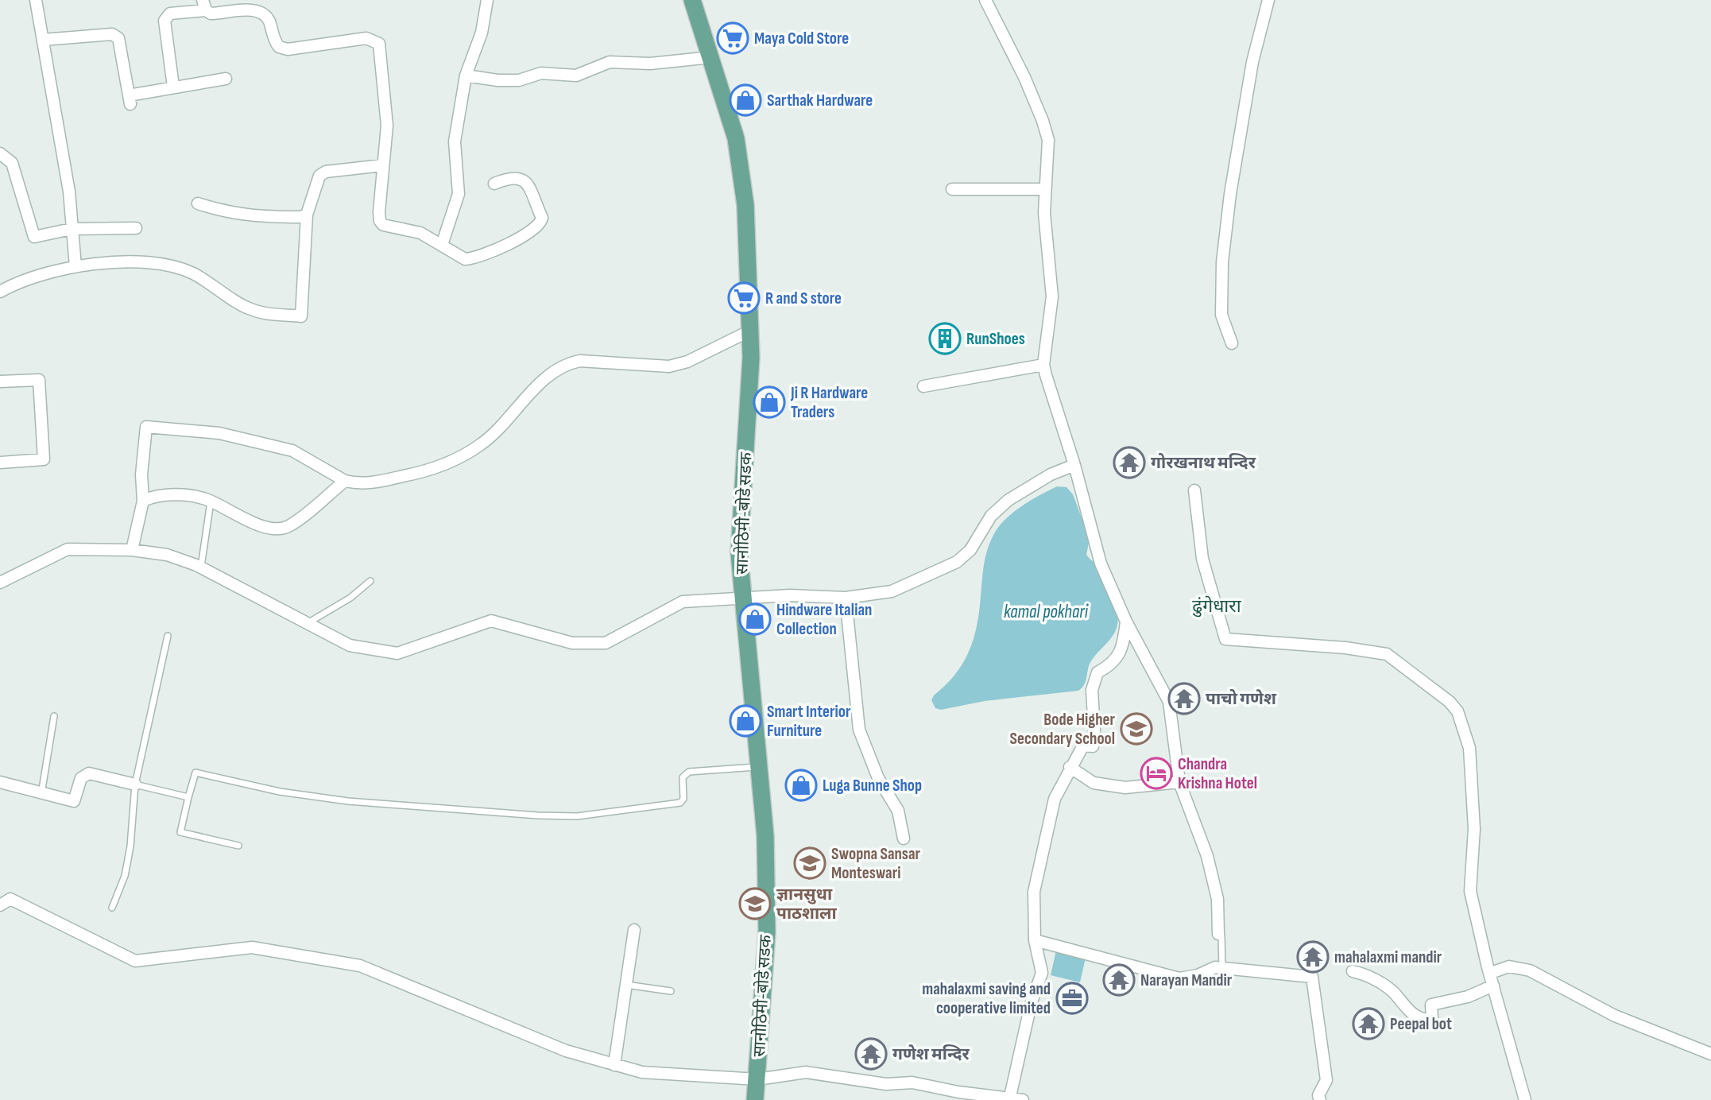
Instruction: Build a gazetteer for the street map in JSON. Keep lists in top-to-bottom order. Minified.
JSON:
{"streets":{"main road":["सानोठिमी-बोडे सडक"]},"districts":["ढुंगेधारा"],"water":["kamal pokhari"],"places":{"supermarket":["Maya Cold Store","R and S store"],"shop":["Sarthak Hardware","Ji R Hardware Traders","Hindware Italian Collection","Smart Interior Furniture","Luga Bunne Shop"],"building":["RunShoes"],"temple":["गोरखनाथ मन्दिर","पाचो गणेश","mahalaxmi mandir","Narayan Mandir","Peepal bot","गणेश मन्दिर"],"school or university":["Bode Higher Secondary School","Swopna Sansar Monteswari","ज्ञानसुधा पाठशाला"],"hotel":["Chandra Krishna Hotel"],"office":["mahalaxmi saving and cooperative limited"]}}
